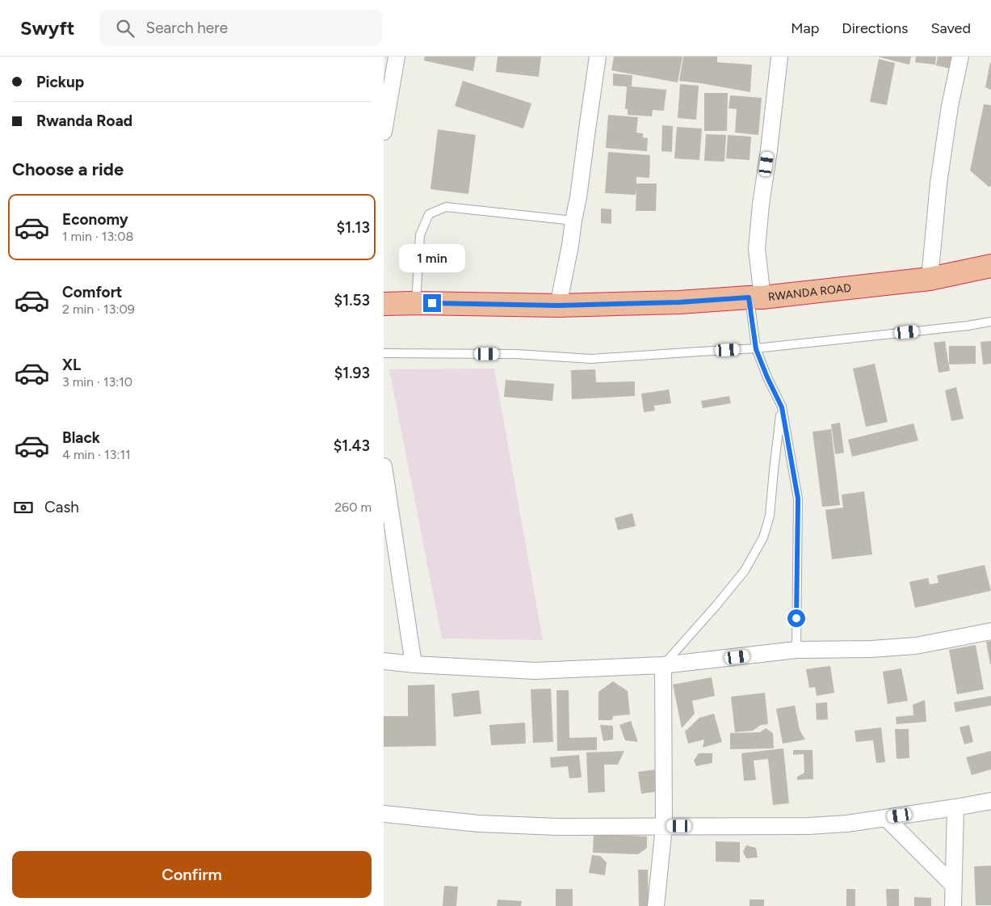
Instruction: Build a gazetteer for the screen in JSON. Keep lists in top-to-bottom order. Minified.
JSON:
{"streets":{"highway":["RWANDA ROAD"]},"page":{"header":"Swyft","search":"Search here","nav":["Map","Directions","Saved"],"banner":["Pickup","Rwanda Road"],"heading":"Choose a ride","list":[{"name":"Economy","note":"1 min · 13:08","value":"$1.13"},{"name":"Comfort","note":"2 min · 13:09","value":"$1.53"},{"name":"XL","note":"3 min · 13:10","value":"$1.93"},{"name":"Black","note":"4 min · 13:11","value":"$1.43"}],"bubble":"1 min","pay":["Cash","260 m"],"buttons":"Confirm"}}
